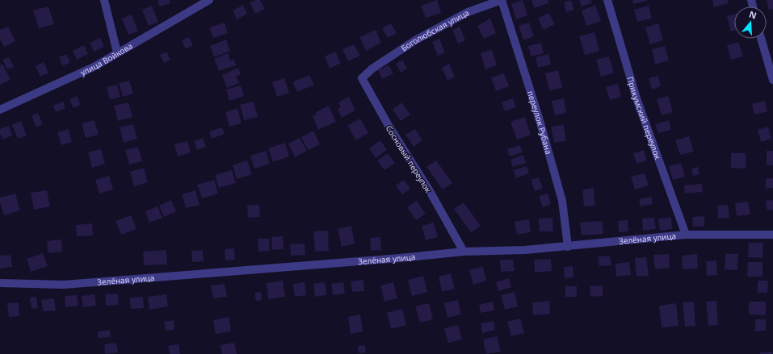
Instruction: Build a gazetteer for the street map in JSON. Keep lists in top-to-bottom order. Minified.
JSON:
{"streets":{"street":["Боголюбская улица","улица Войкова","Прикумский переулок","переулок Рубана","Сосновый переулок","Зелёная улица"]},"crossings":[["Боголюбская улица","переулок Рубана"],["Боголюбская улица","Сосновый переулок"],["Прикумский переулок","Зелёная улица"],["переулок Рубана","Зелёная улица"],["Сосновый переулок","Зелёная улица"]],"north":"top"}
